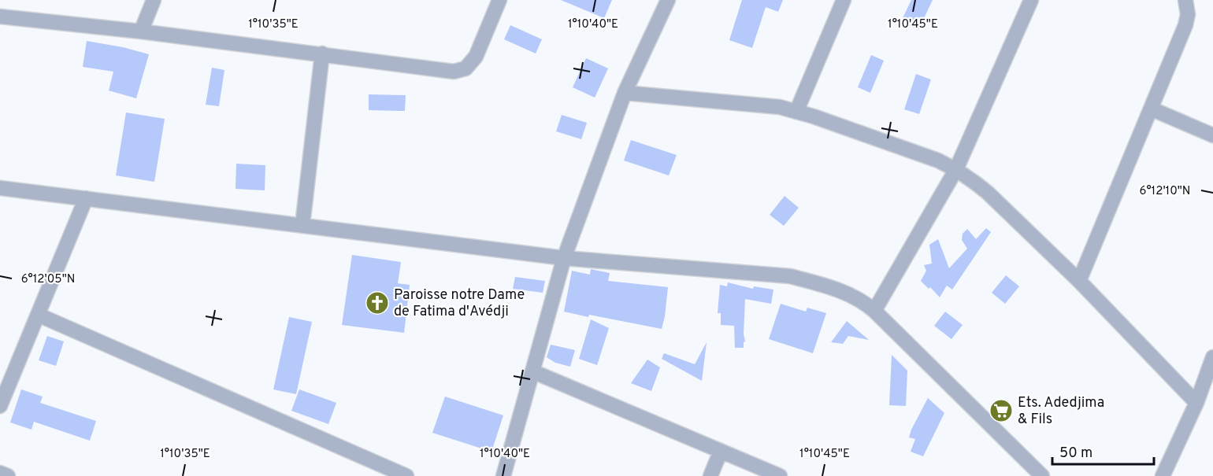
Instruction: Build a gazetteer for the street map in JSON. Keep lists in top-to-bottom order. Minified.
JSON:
{"places":{"church":["Paroisse notre Dame de Fatima d'Avédji"],"supermarket":["Ets. Adedjima & Fils"]},"scale_bar":"50 m","coordinates":["1°10'35\"E","1°10'40\"E","1°10'45\"E","6°12'10\"N","6°12'05\"N"]}
